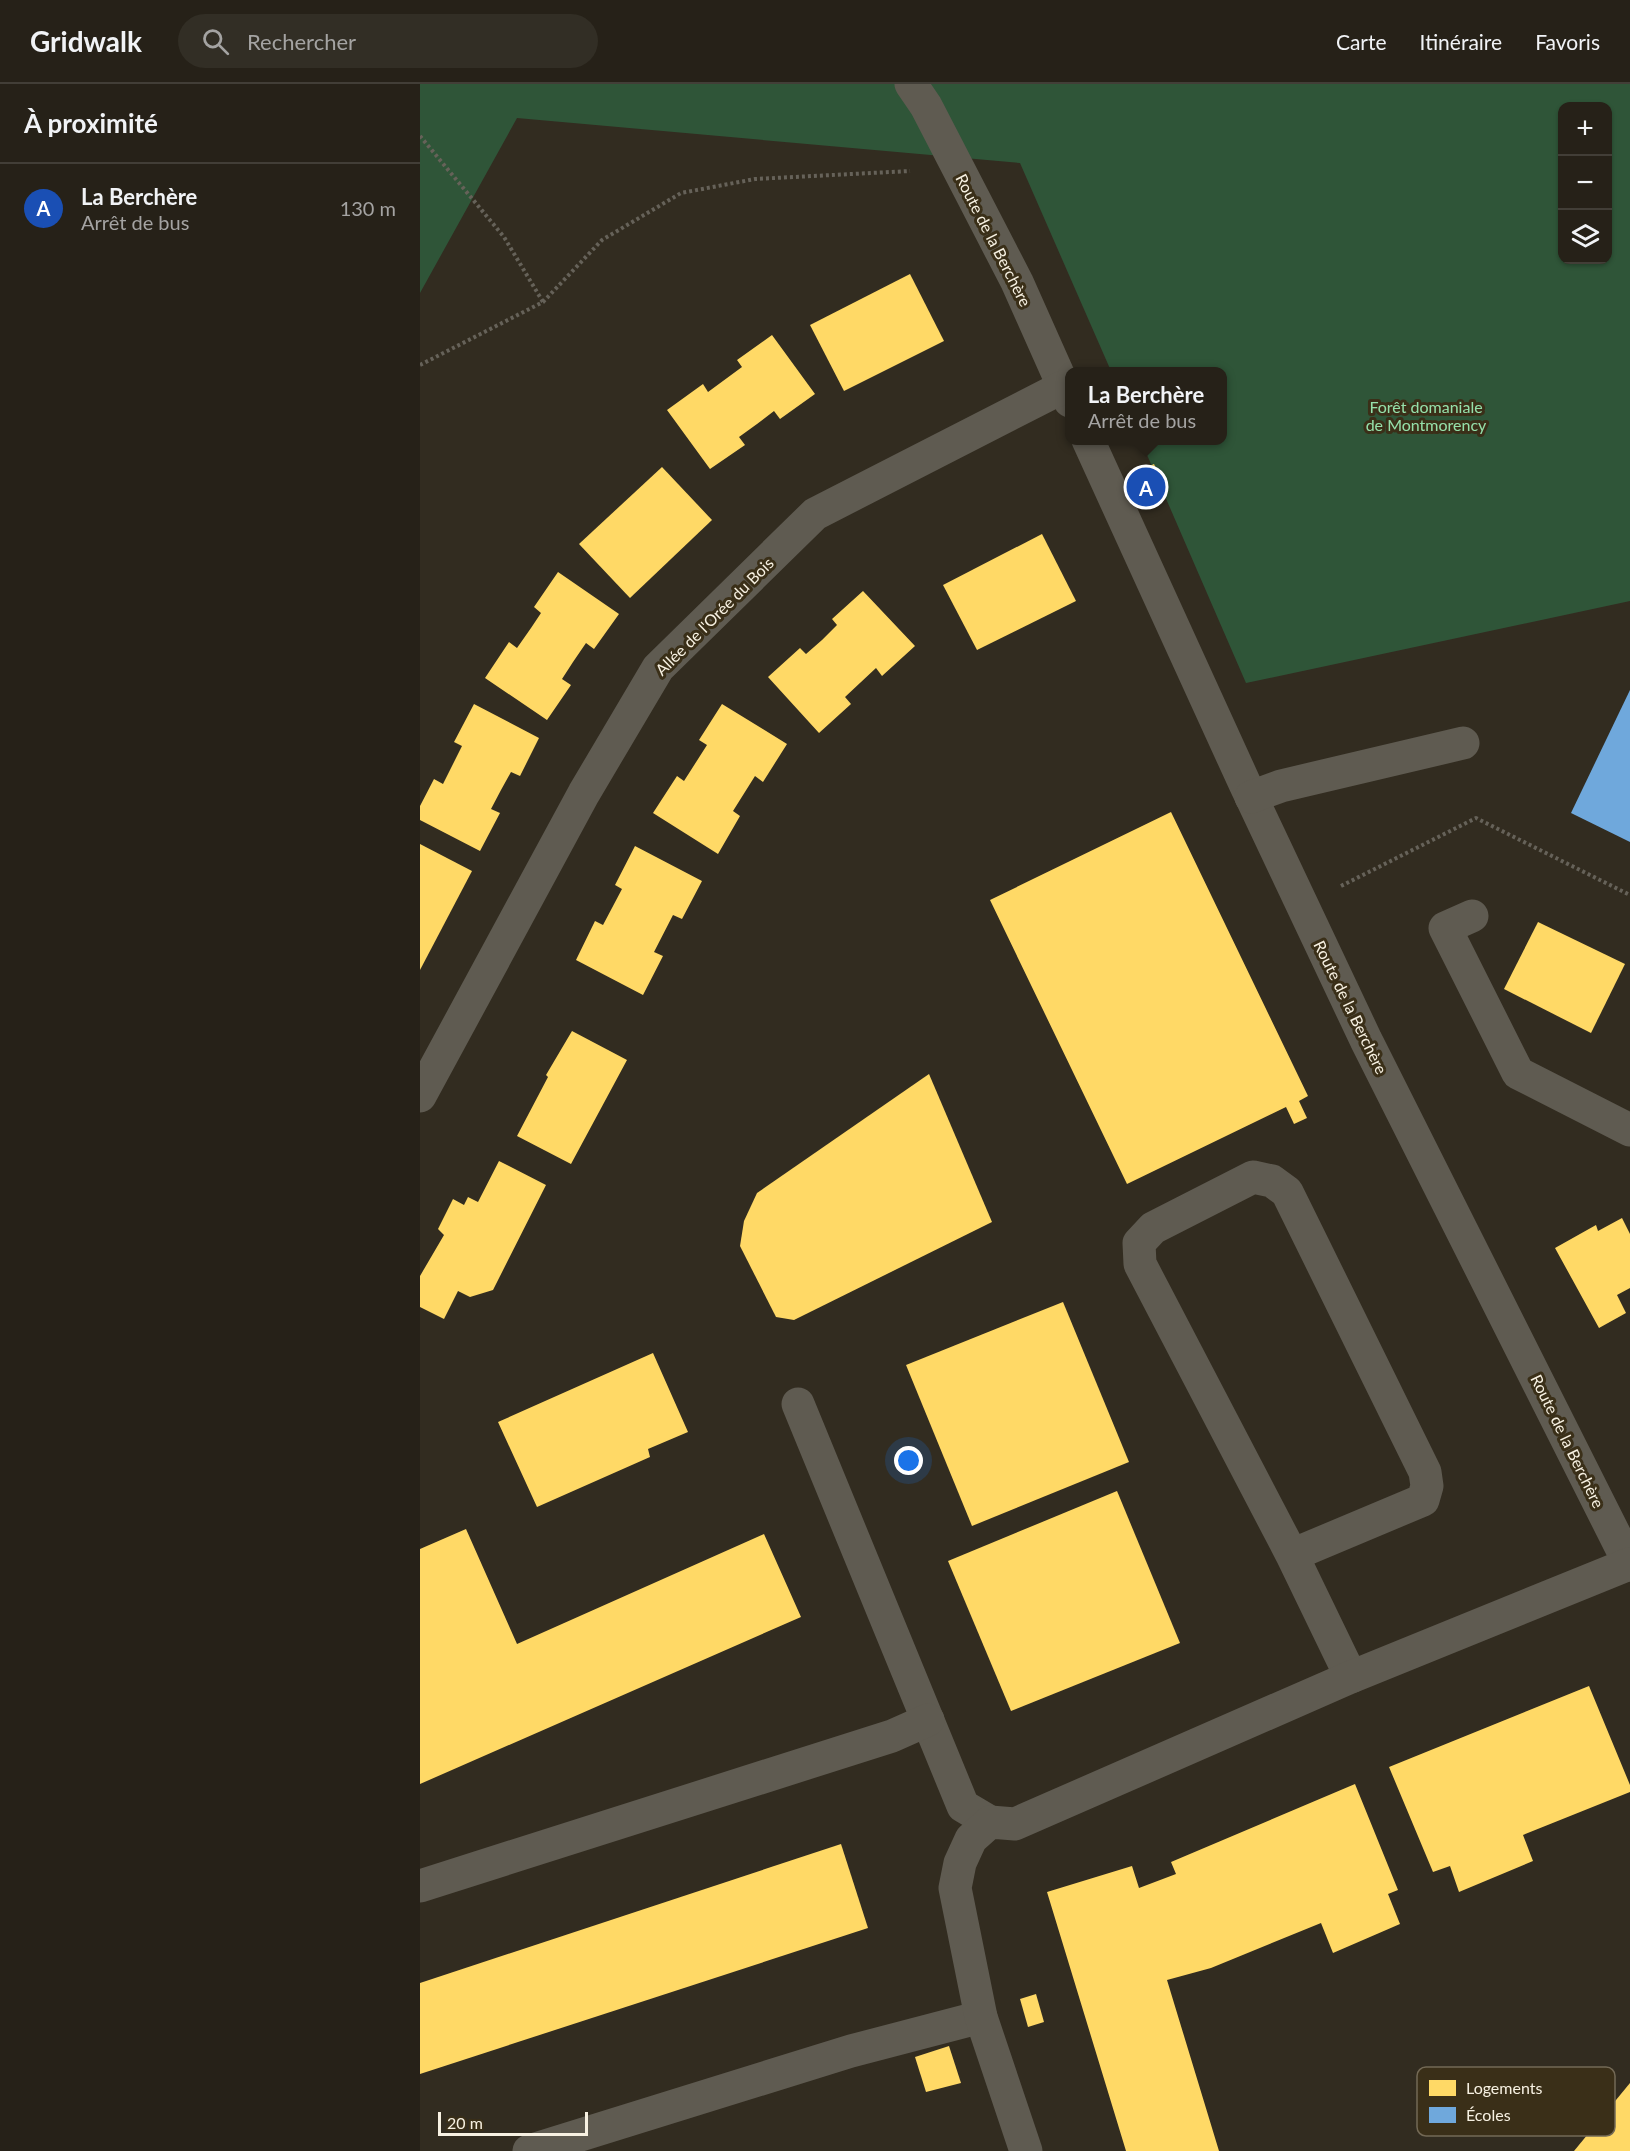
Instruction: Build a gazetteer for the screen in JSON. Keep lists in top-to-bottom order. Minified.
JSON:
{"streets":{"street":["Route de la Berchère","Allée de l'Orée du Bois"]},"parks":["Forêt domaniale de Montmorency"],"legend":["Logements","Écoles"],"scale_bar":"20 m","page":{"header":"Gridwalk","search":"Rechercher","nav":["Carte","Itinéraire","Favoris"],"heading":"À proximité","map_buttons":["+","−"],"list":[{"mark":"A","name":"La Berchère","note":"Arrêt de bus","value":"130 m"}],"popup":["La Berchère","Arrêt de bus"],"pins":"A","scale":"20 m"}}
